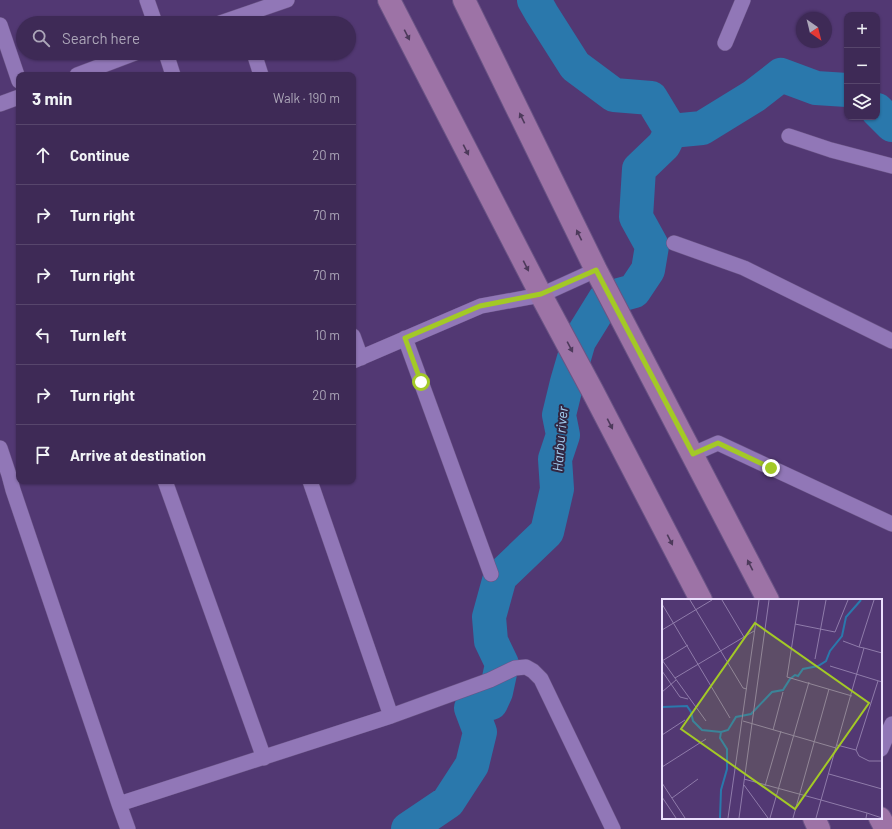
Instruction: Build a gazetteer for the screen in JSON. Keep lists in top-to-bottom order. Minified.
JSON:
{"water":["Harbu river"],"north":"bottom right","page":{"map_buttons":["+","−"],"search":"Search here","heading":["3 min","Walk · 190 m"],"list":[["Continue","20 m"],["Turn right","70 m"],["Turn right","70 m"],["Turn left","10 m"],["Turn right","20 m"],"Arrive at destination"]}}
